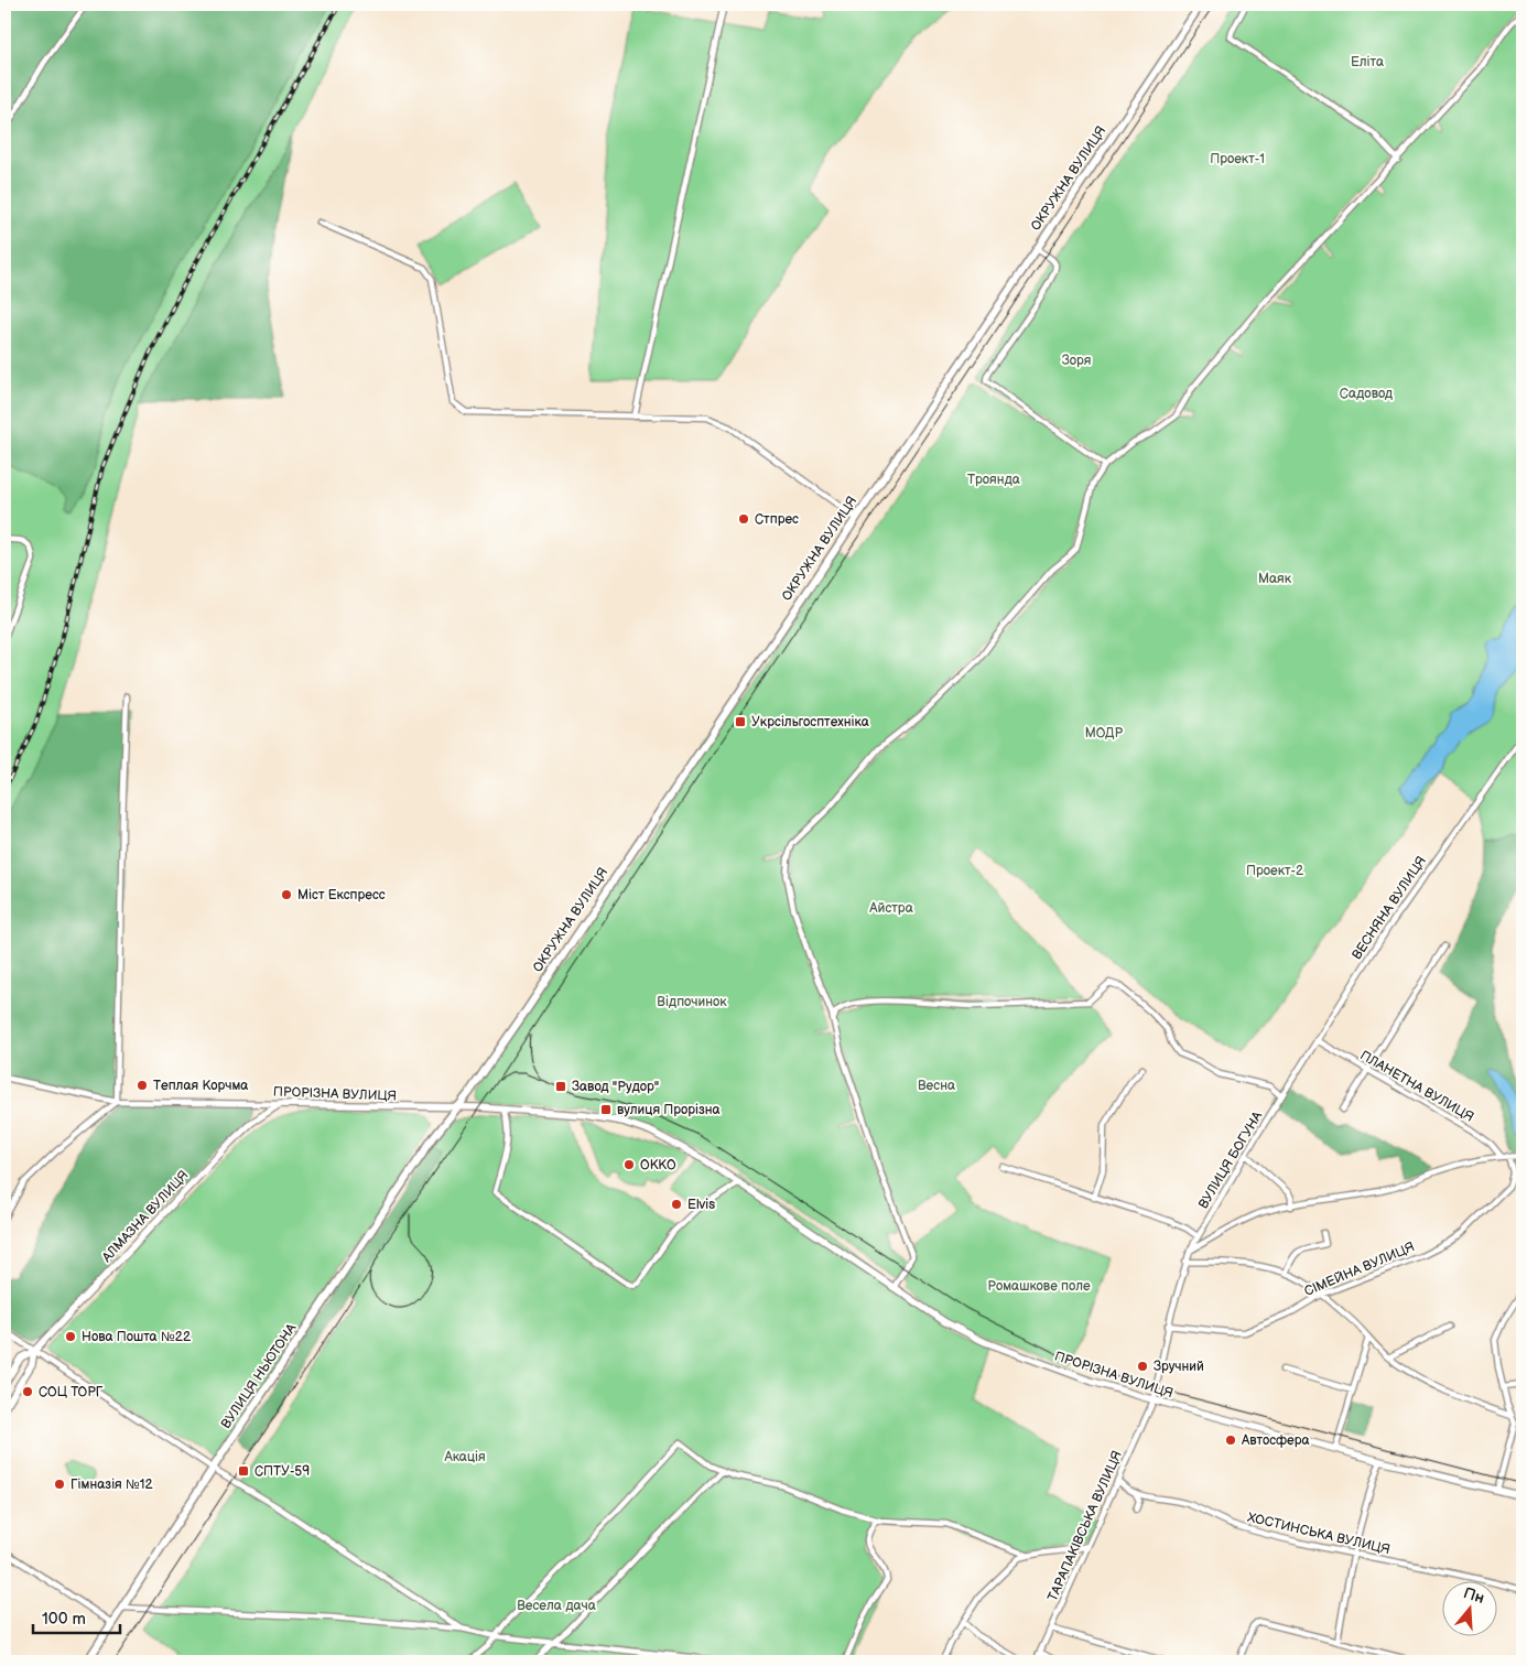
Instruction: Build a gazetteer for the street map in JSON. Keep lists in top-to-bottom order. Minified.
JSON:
{"streets":{"main road":["ОКРУЖНА ВУЛИЦЯ","ПРОРІЗНА ВУЛИЦЯ","АЛМАЗНА ВУЛИЦЯ","ВУЛИЦЯ НЬЮТОНА"],"street":["ВЕСНЯНА ВУЛИЦЯ","ПЛАНЕТНА ВУЛИЦЯ","ВУЛИЦЯ БОГУНА","СІМЕЙНА ВУЛИЦЯ","ТАРАПАКІВСЬКА ВУЛИЦЯ","ХОСТИНСЬКА ВУЛИЦЯ"]},"crossings":[["ОКРУЖНА ВУЛИЦЯ","ПРОРІЗНА ВУЛИЦЯ"],["ОКРУЖНА ВУЛИЦЯ","ВУЛИЦЯ НЬЮТОНА"],["ВЕСНЯНА ВУЛИЦЯ","ПЛАНЕТНА ВУЛИЦЯ"],["ВЕСНЯНА ВУЛИЦЯ","ВУЛИЦЯ БОГУНА"],["ПРОРІЗНА ВУЛИЦЯ","АЛМАЗНА ВУЛИЦЯ"],["ПРОРІЗНА ВУЛИЦЯ","ВУЛИЦЯ НЬЮТОНА"],["ПРОРІЗНА ВУЛИЦЯ","ТАРАПАКІВСЬКА ВУЛИЦЯ"],["ВУЛИЦЯ БОГУНА","СІМЕЙНА ВУЛИЦЯ"],["ВУЛИЦЯ БОГУНА","ТАРАПАКІВСЬКА ВУЛИЦЯ"],["СІМЕЙНА ВУЛИЦЯ","ТАРАПАКІВСЬКА ВУЛИЦЯ"],["ТАРАПАКІВСЬКА ВУЛИЦЯ","ХОСТИНСЬКА ВУЛИЦЯ"]],"parks":["Еліта","Проект-1","Зоря","Садовод","Троянда","Маяк","МОДР","Проект-2","Айстра","Відпочинок","Весна","Ромашкове поле","Акація","Весела дача"],"places":{"other":["Стпрес","Міст Експресс","Теплая Корчма","ОККО","Elvis","Нова Пошта №22","Зручний","СОЦ ТОРГ","Автосфера","Гімназія №12"],"transit":["Укрсільгосптехніка","Завод \"Рудор\"","вулиця Прорізна","СПТУ-59"]},"scale_bar":"100 m","north":"top"}
